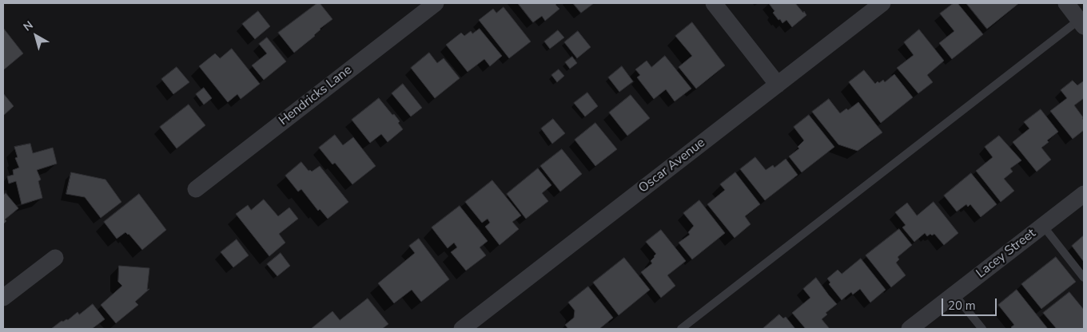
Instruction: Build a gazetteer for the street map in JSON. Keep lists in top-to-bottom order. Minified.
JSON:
{"streets":{"street":["Hendricks Lane","Oscar Avenue","Lacey Street"]},"scale_bar":"20 m","north":"top left"}
